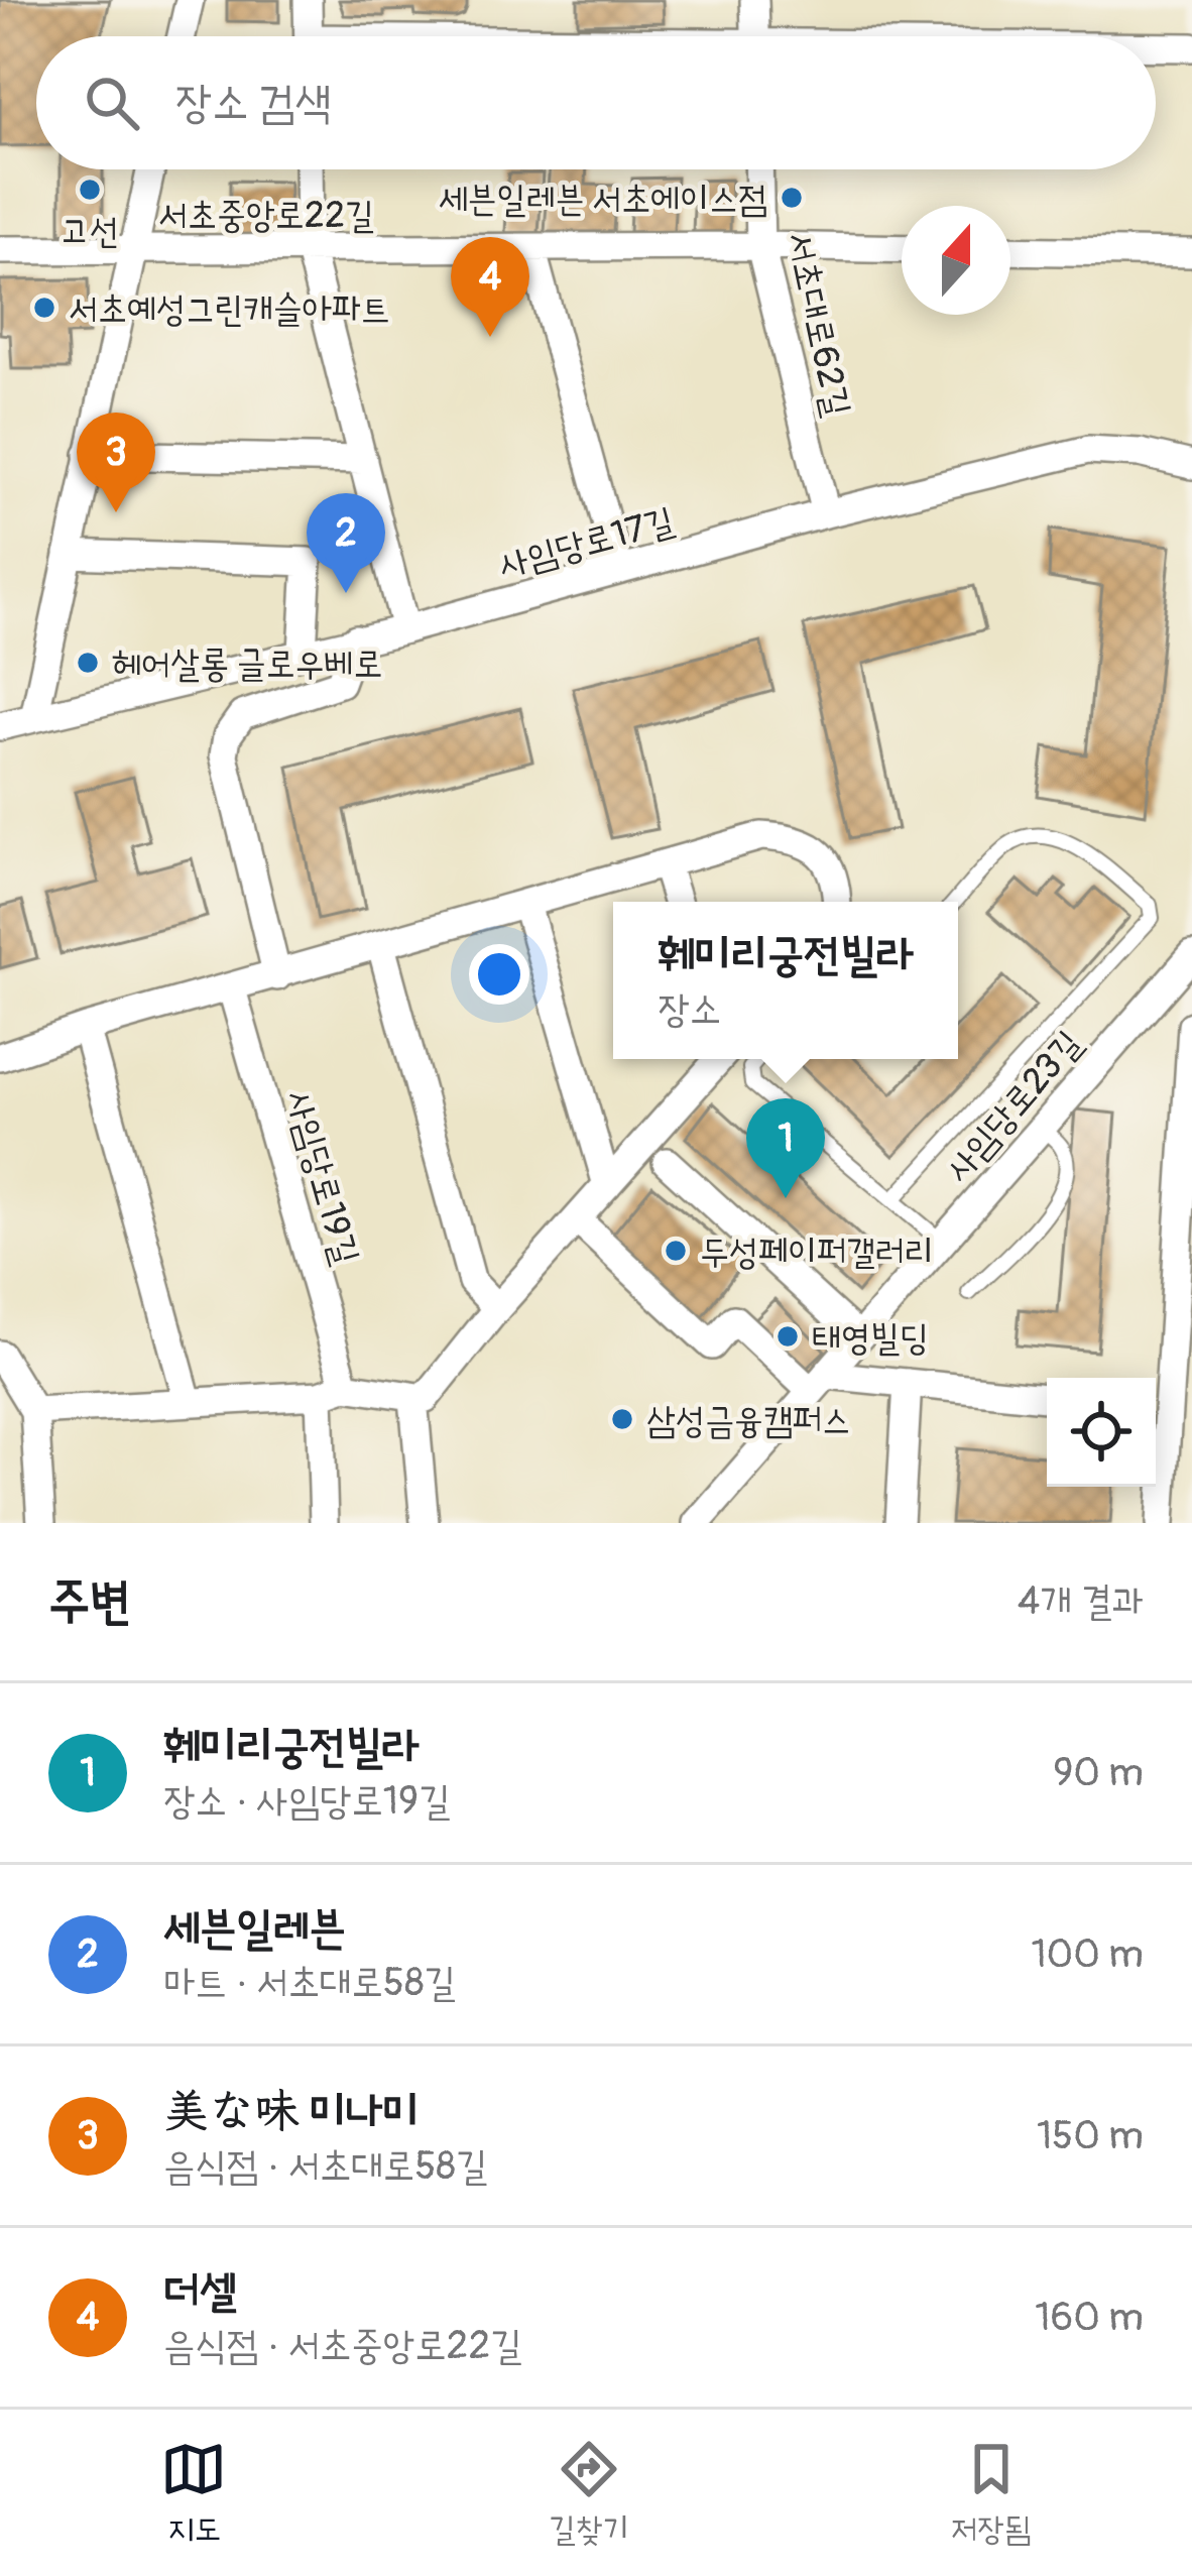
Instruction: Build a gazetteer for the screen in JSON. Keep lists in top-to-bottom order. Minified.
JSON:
{"streets":{"street":["서초중앙로22길","서초대로62길","사임당로17길","사임당로23길","사임당로19길"]},"crossings":[["서초중앙로22길","서초대로62길"],["서초대로62길","사임당로17길"]],"places":["고선","세븐일레븐 서초에이스점","서초예성그린캐슬아파트","헤어살롱 글로우베로","두성페이퍼갤러리","태영빌딩","삼성금융캠퍼스"],"north":"top","page":{"search":"장소 검색","pins":["4","3","2","1"],"popup":["훼미리궁전빌라","장소"],"heading":["주변","4개 결과"],"list":[{"mark":"1","name":"훼미리궁전빌라","note":"장소 · 사임당로19길","value":"90 m"},{"mark":"2","name":"세븐일레븐","note":"마트 · 서초대로58길","value":"100 m"},{"mark":"3","name":"美な味 미나미","note":"음식점 · 서초대로58길","value":"150 m"},{"mark":"4","name":"더셀","note":"음식점 · 서초중앙로22길","value":"160 m"}],"nav":["지도","길찾기","저장됨"]}}
